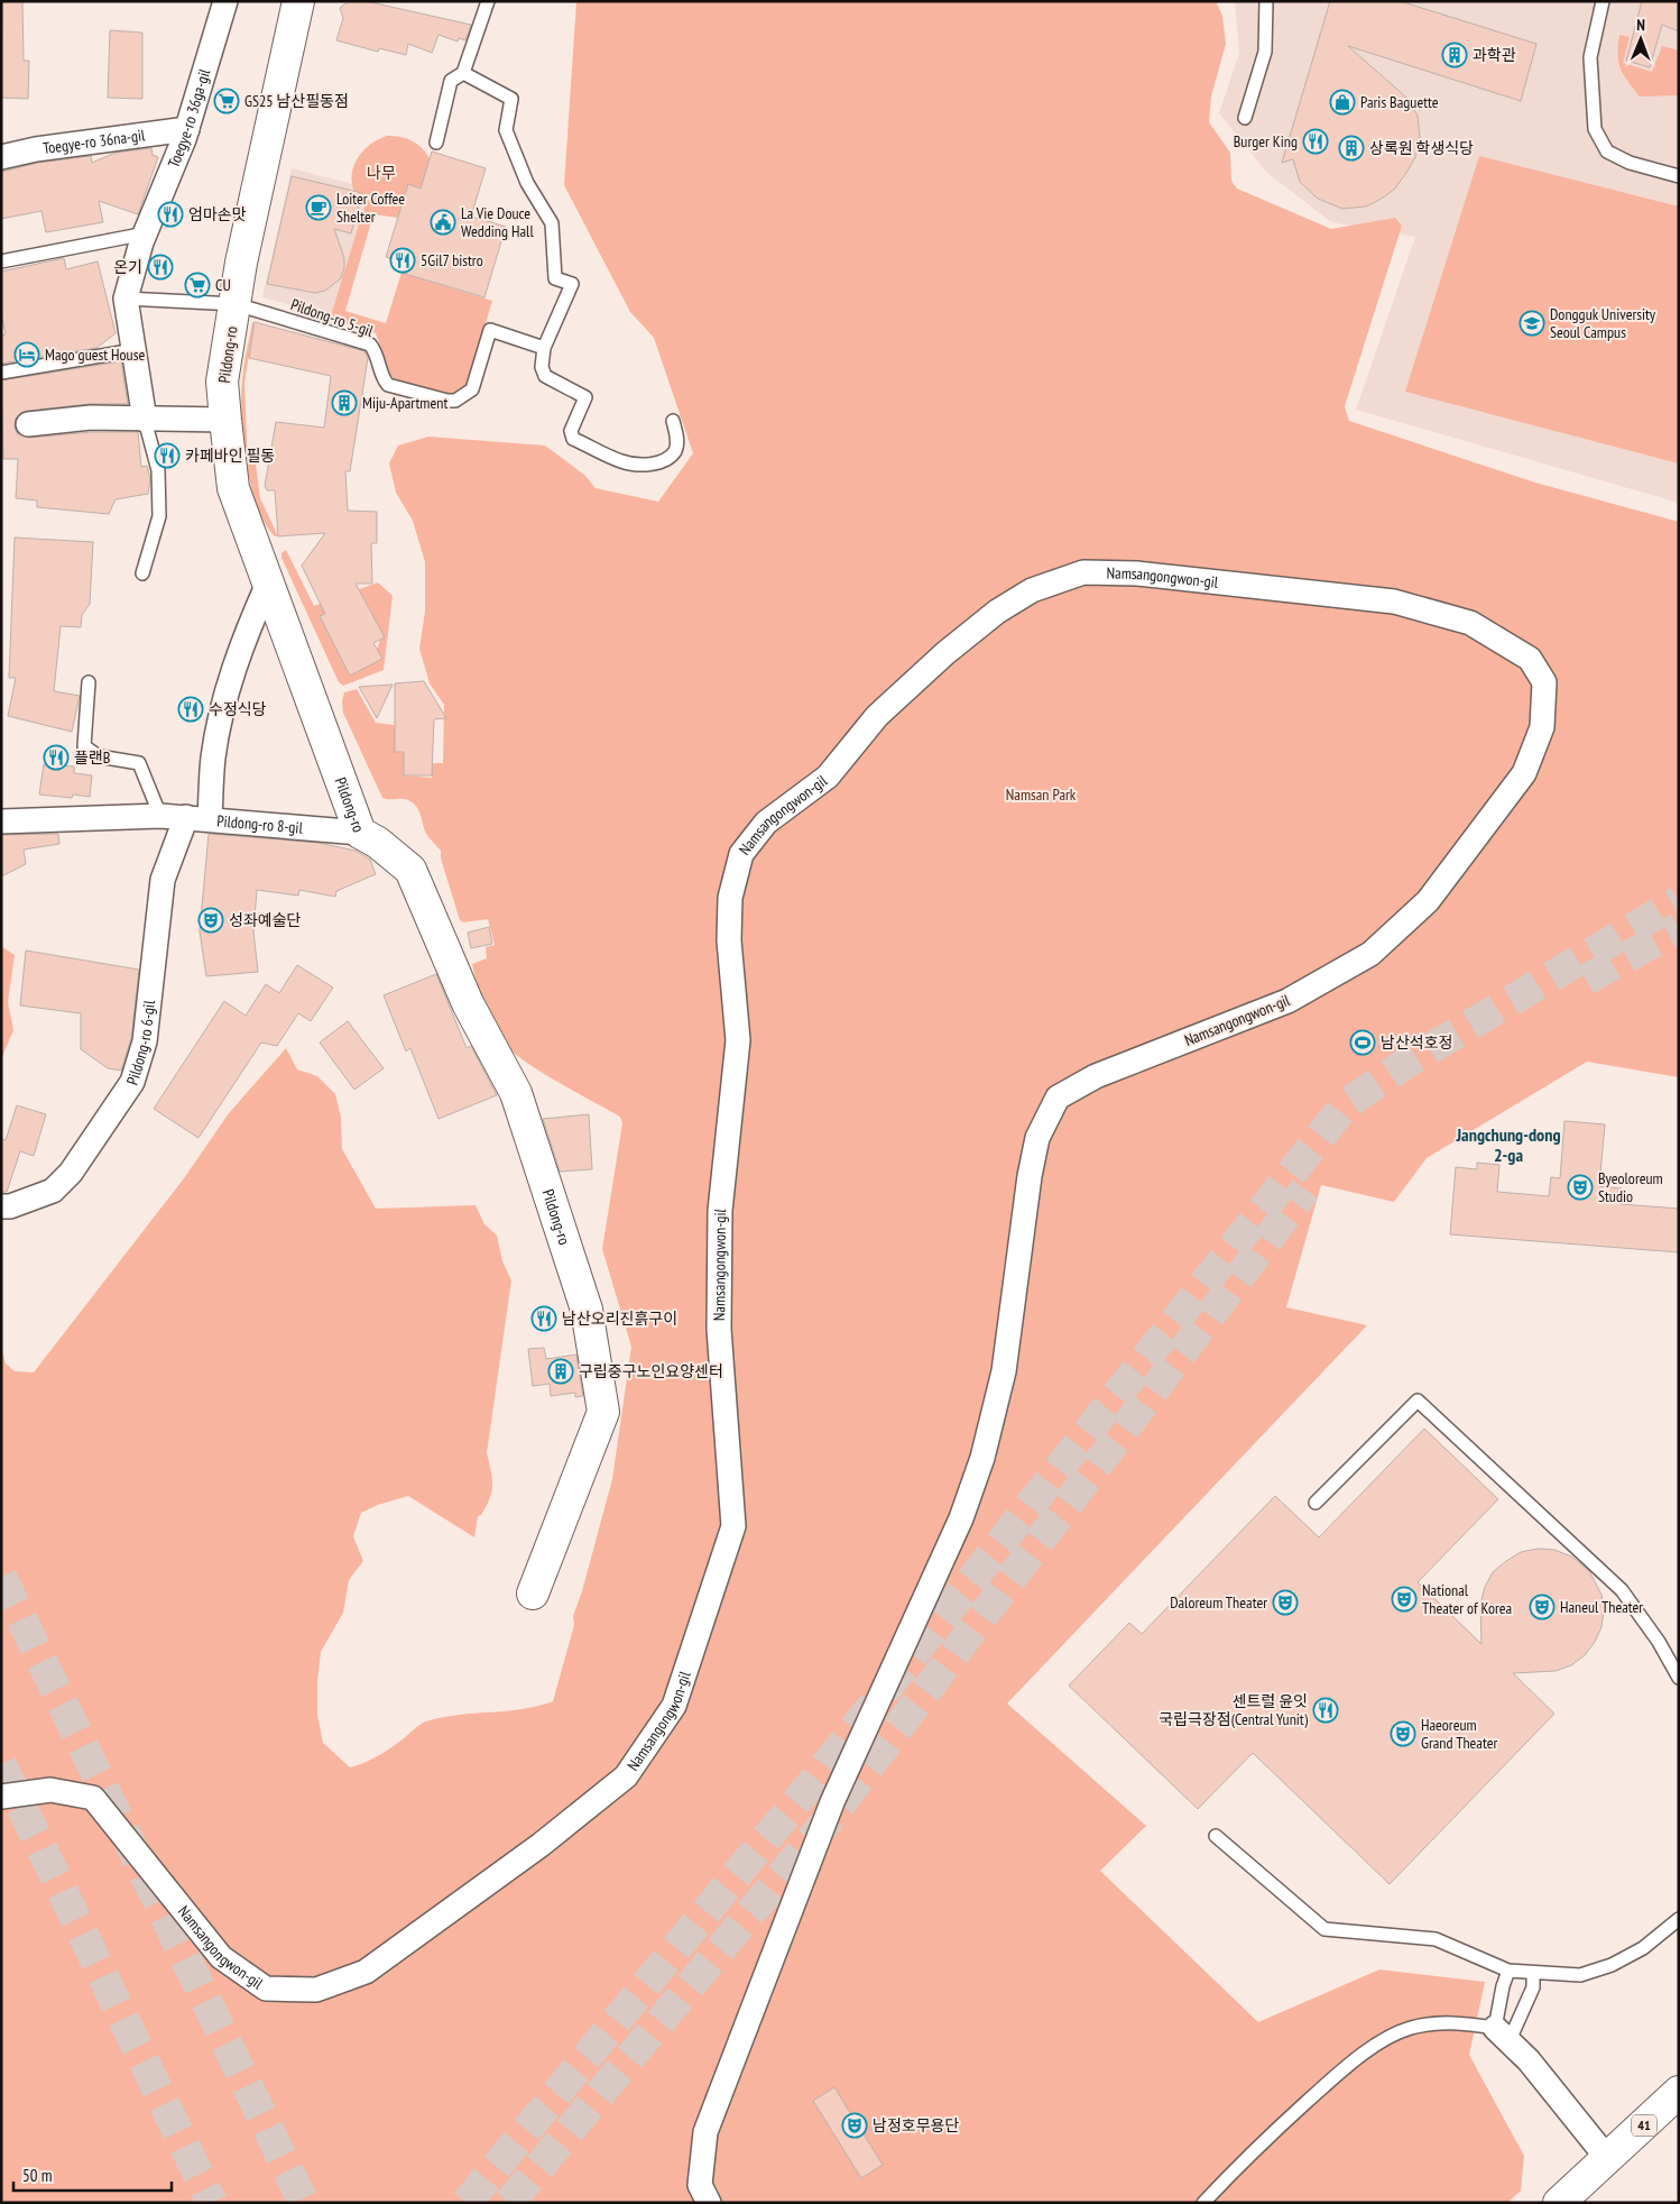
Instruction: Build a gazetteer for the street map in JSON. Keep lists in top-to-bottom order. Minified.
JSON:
{"streets":{"street":["Toegye-ro 36ga-gil","Toegye-ro 36na-gil","Pildong-ro","Namsangongwon-gil","Pildong-ro 8-gil","Pildong-ro 6-gil","41"],"lane":["Pildong-ro 5-gil"]},"crossings":[["Toegye-ro 36ga-gil","Toegye-ro 36na-gil"],["Pildong-ro 5-gil","Pildong-ro"],["Pildong-ro","Pildong-ro 8-gil"],["Pildong-ro","Pildong-ro 6-gil"],["Pildong-ro 8-gil","Pildong-ro 6-gil"]],"districts":["Jangchung-dong 2-ga"],"parks":["나무","Namsan Park"],"places":{"building":["과학관","상록원 학생식당","Miju-Apartment","구립중구노인요양센터"],"supermarket":["GS25 남산필동점","CU"],"shop":["Paris Baguette"],"restaurant":["Burger King","엄마손맛","5Gil7 bistro","온기","카페바인 필동","수정식당","플랜B","남산오리진흙구이","센트럴 윤잇 국립극장점(Central Yunit)"],"cafe":["Loiter Coffee Shelter"],"public building":["La Vie Douce Wedding Hall"],"school or university":["Dongguk University Seoul Campus"],"hotel":["Mago guest House"],"theatre":["성좌예술단","Byeoloreum Studio","National Theater of Korea","Daloreum Theater","Haneul Theater","Haeoreum Grand Theater","남정호무용단"],"sports":["남산석호정"]},"scale_bar":"50 m","north":"top"}
